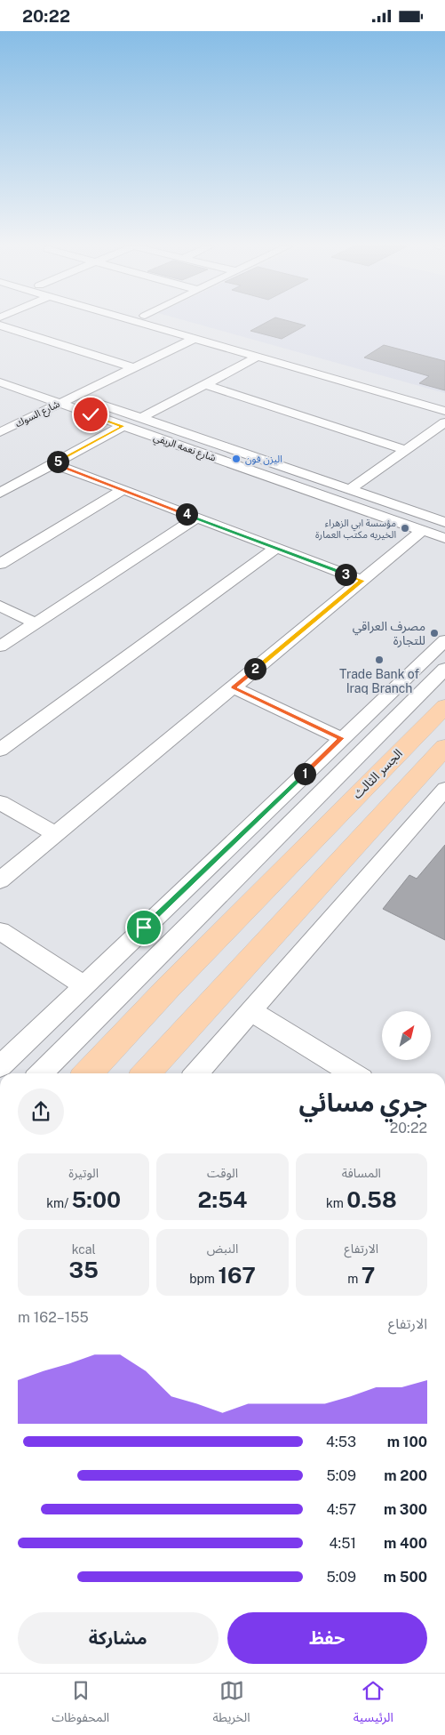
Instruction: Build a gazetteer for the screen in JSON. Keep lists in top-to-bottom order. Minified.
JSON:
{"streets":{"main road":["الجسر الثالث"],"street":["شارع السوك","شارع نعمه الريفي"]},"crossings":[["شارع السوك","شارع نعمه الريفي"]],"places":["اليزن فون","مؤسسة ابي الزهراء الخيريه مكتب العمارة","مصرف العراقي للتجارة","Trade Bank of Iraq Branch"],"north":"top right","page":{"status":"20:22","pins":["5","4","3","2","1"],"heading":["جري مسائي","20:22"],"stats":[["المسافة","0.58 km"],["الوقت","2:54"],["الوتيرة","5:00 /km"],["الارتفاع","7 m"],["النبض","167 bpm"],["kcal","35"]],"chart":["الارتفاع","155–162 m"],"list":[{"name":"100 m","note":"4:53"},{"name":"200 m","note":"5:09"},{"name":"300 m","note":"4:57"},{"name":"400 m","note":"4:51"},{"name":"500 m","note":"5:09"}],"buttons":["حفظ","مشاركة"],"tabs":["الرئيسية","الخريطة","المحفوظات"]}}
